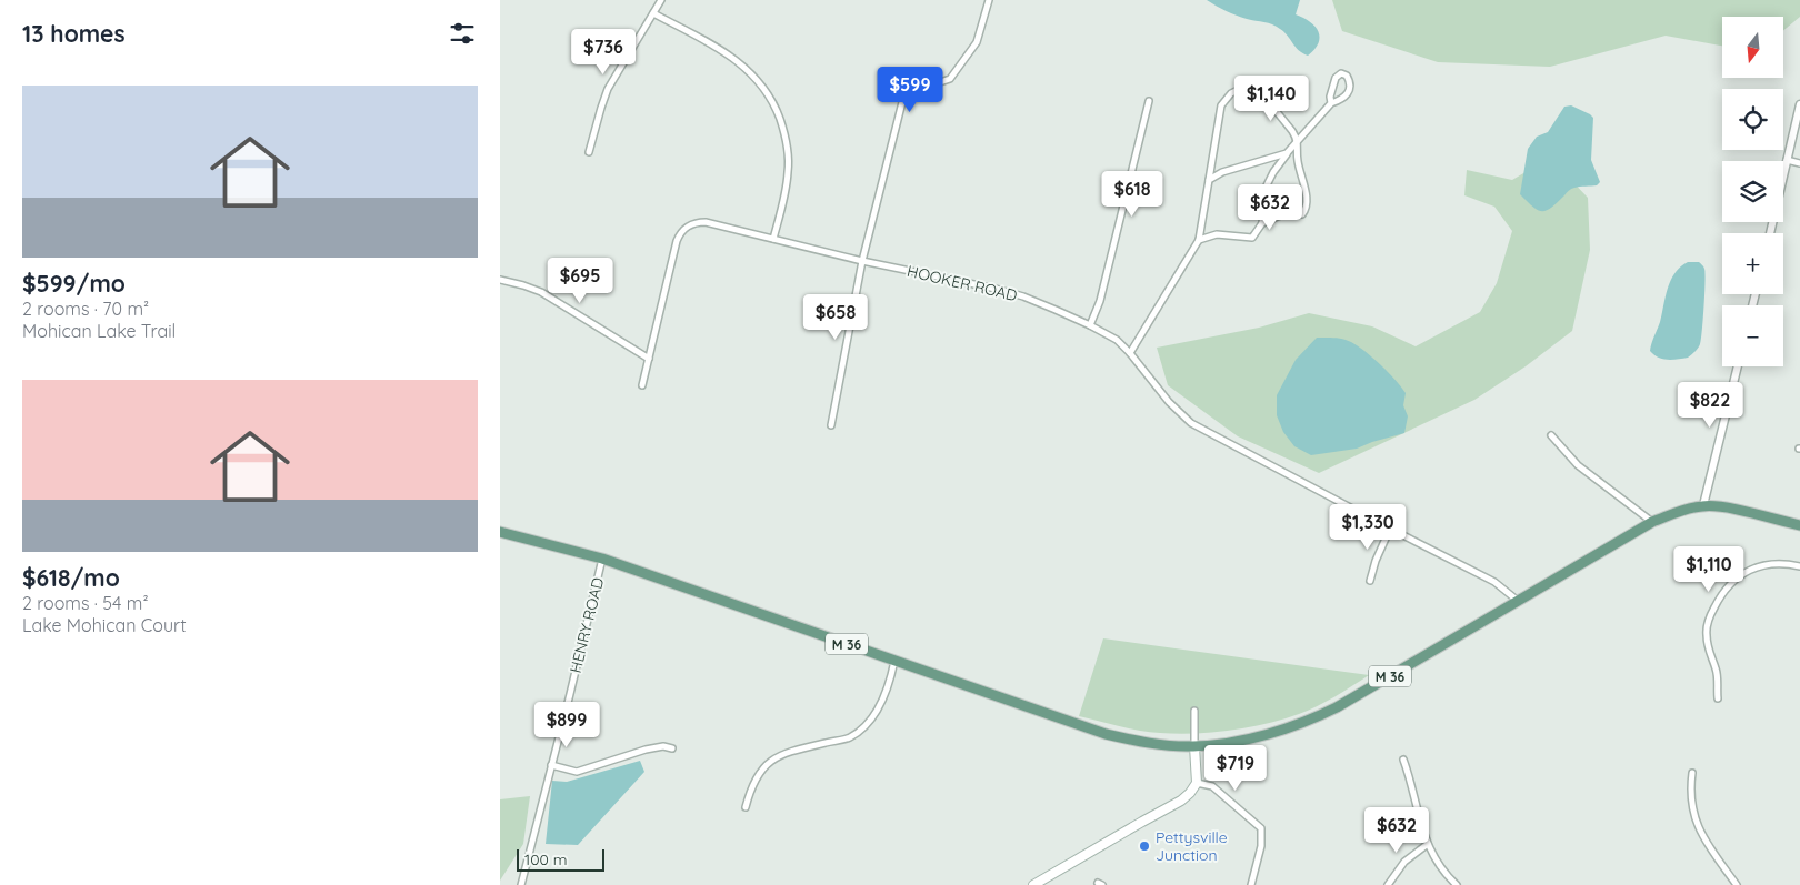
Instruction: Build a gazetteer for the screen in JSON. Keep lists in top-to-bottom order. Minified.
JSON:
{"streets":{"main road":["M 36"],"street":["HOOKER ROAD","HENRY ROAD"]},"crossings":[["HOOKER ROAD","M 36"],["HENRY ROAD","M 36"]],"places":["Pettysville Junction"],"scale_bar":"100 m","north":"bottom","page":{"heading":"13 homes","map_buttons":["+","−"],"price":["$736","$599","$1,140","$618","$632","$695","$658","$822","$1,330","$1,110","$899","$719","$632"],"list":[{"name":"$599/mo","note":"2 rooms · 70 m² · Mohican Lake Trail"},{"name":"$618/mo","note":"2 rooms · 54 m² · Lake Mohican Court"}],"scale":"100 m"}}
